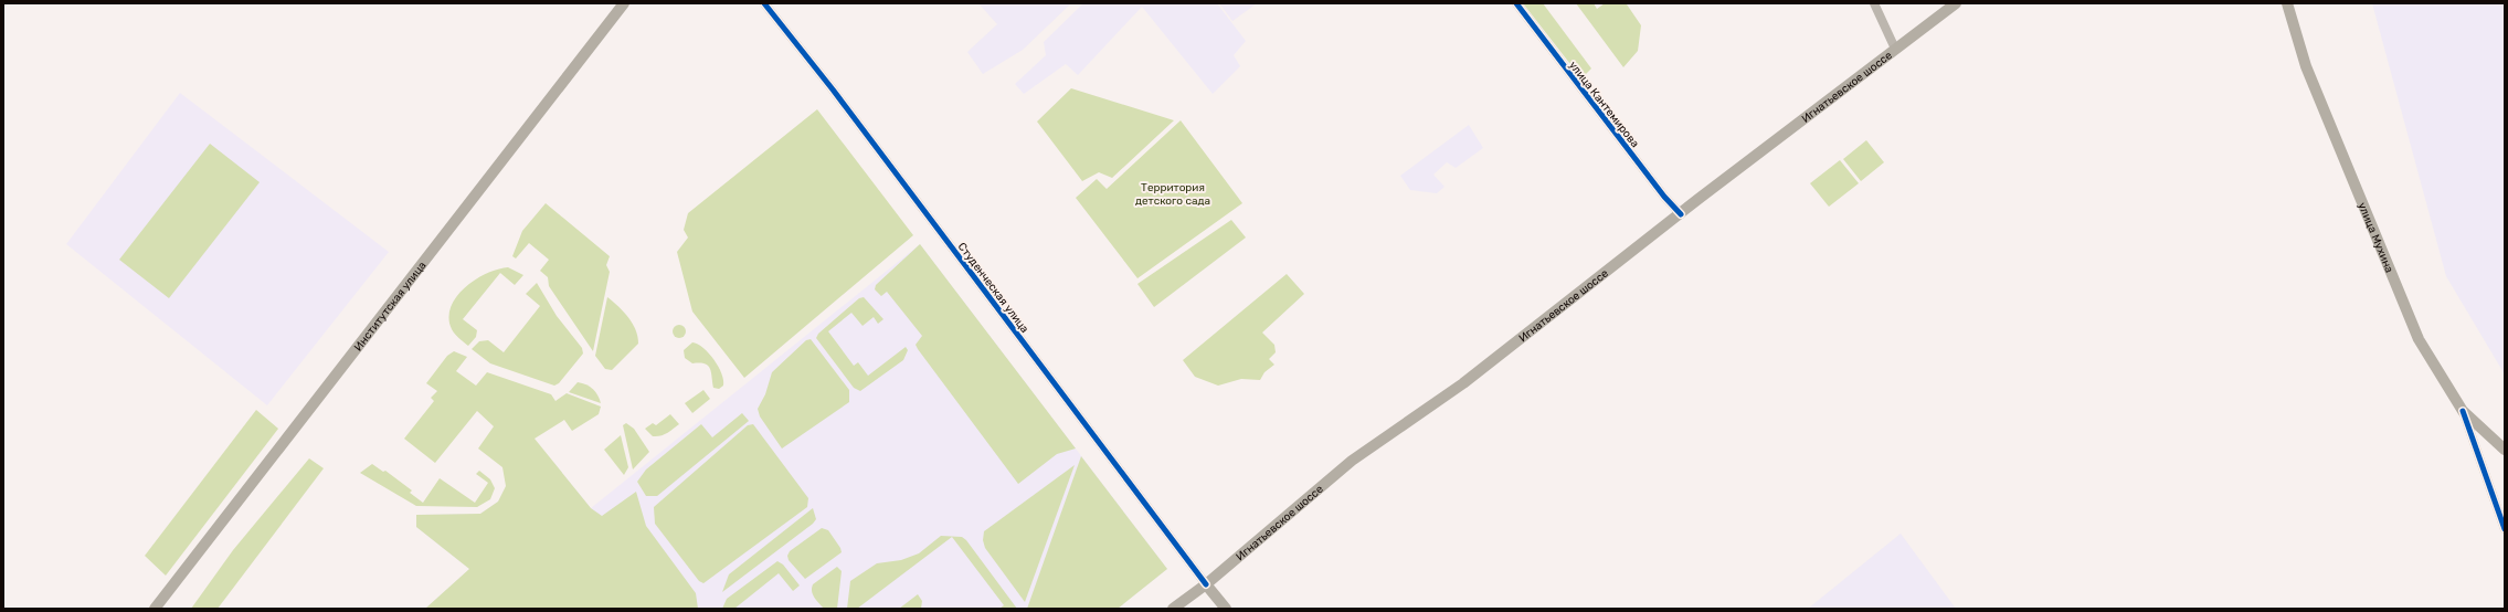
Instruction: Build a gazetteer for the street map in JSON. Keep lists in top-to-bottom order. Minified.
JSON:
{"streets":{"main road":["Игнатьевское шоссе","улица Мухина","Студенческая улица","Институтская улица"],"street":["улица Кантемирова"]},"crossings":[["Игнатьевское шоссе","улица Кантемирова"],["Игнатьевское шоссе","Студенческая улица"]],"parks":["Территория детского сада"]}
